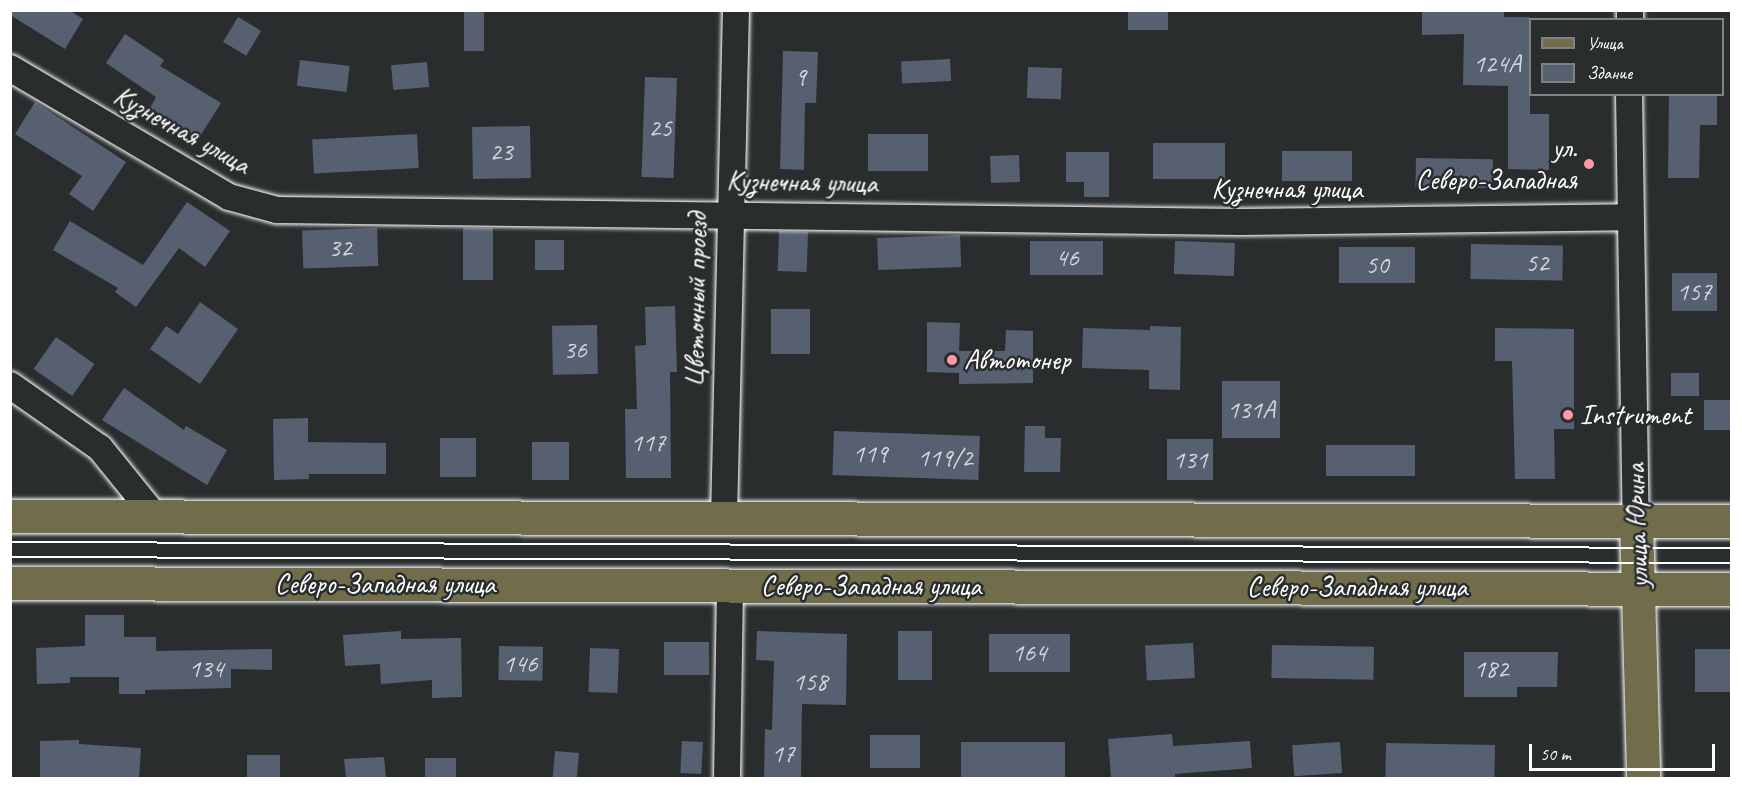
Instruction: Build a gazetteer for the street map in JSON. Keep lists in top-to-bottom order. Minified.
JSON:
{"streets":{"main road":["улица Юрина","Северо-Западная улица"],"street":["Кузнечная улица","Цветочный проезд"]},"crossings":[["Кузнечная улица","Цветочный проезд"],["Кузнечная улица","улица Юрина"],["улица Юрина","Северо-Западная улица"]],"places":["ул. Северо-Западная","Автотонер","Instrument"],"house_numbers":["124А","9","25","23","32","46","52","50","157","36","131А","117","119","119/2","131","164","146","134","182","158","17"],"legend":["Улица","Здание"],"scale_bar":"50 m"}
